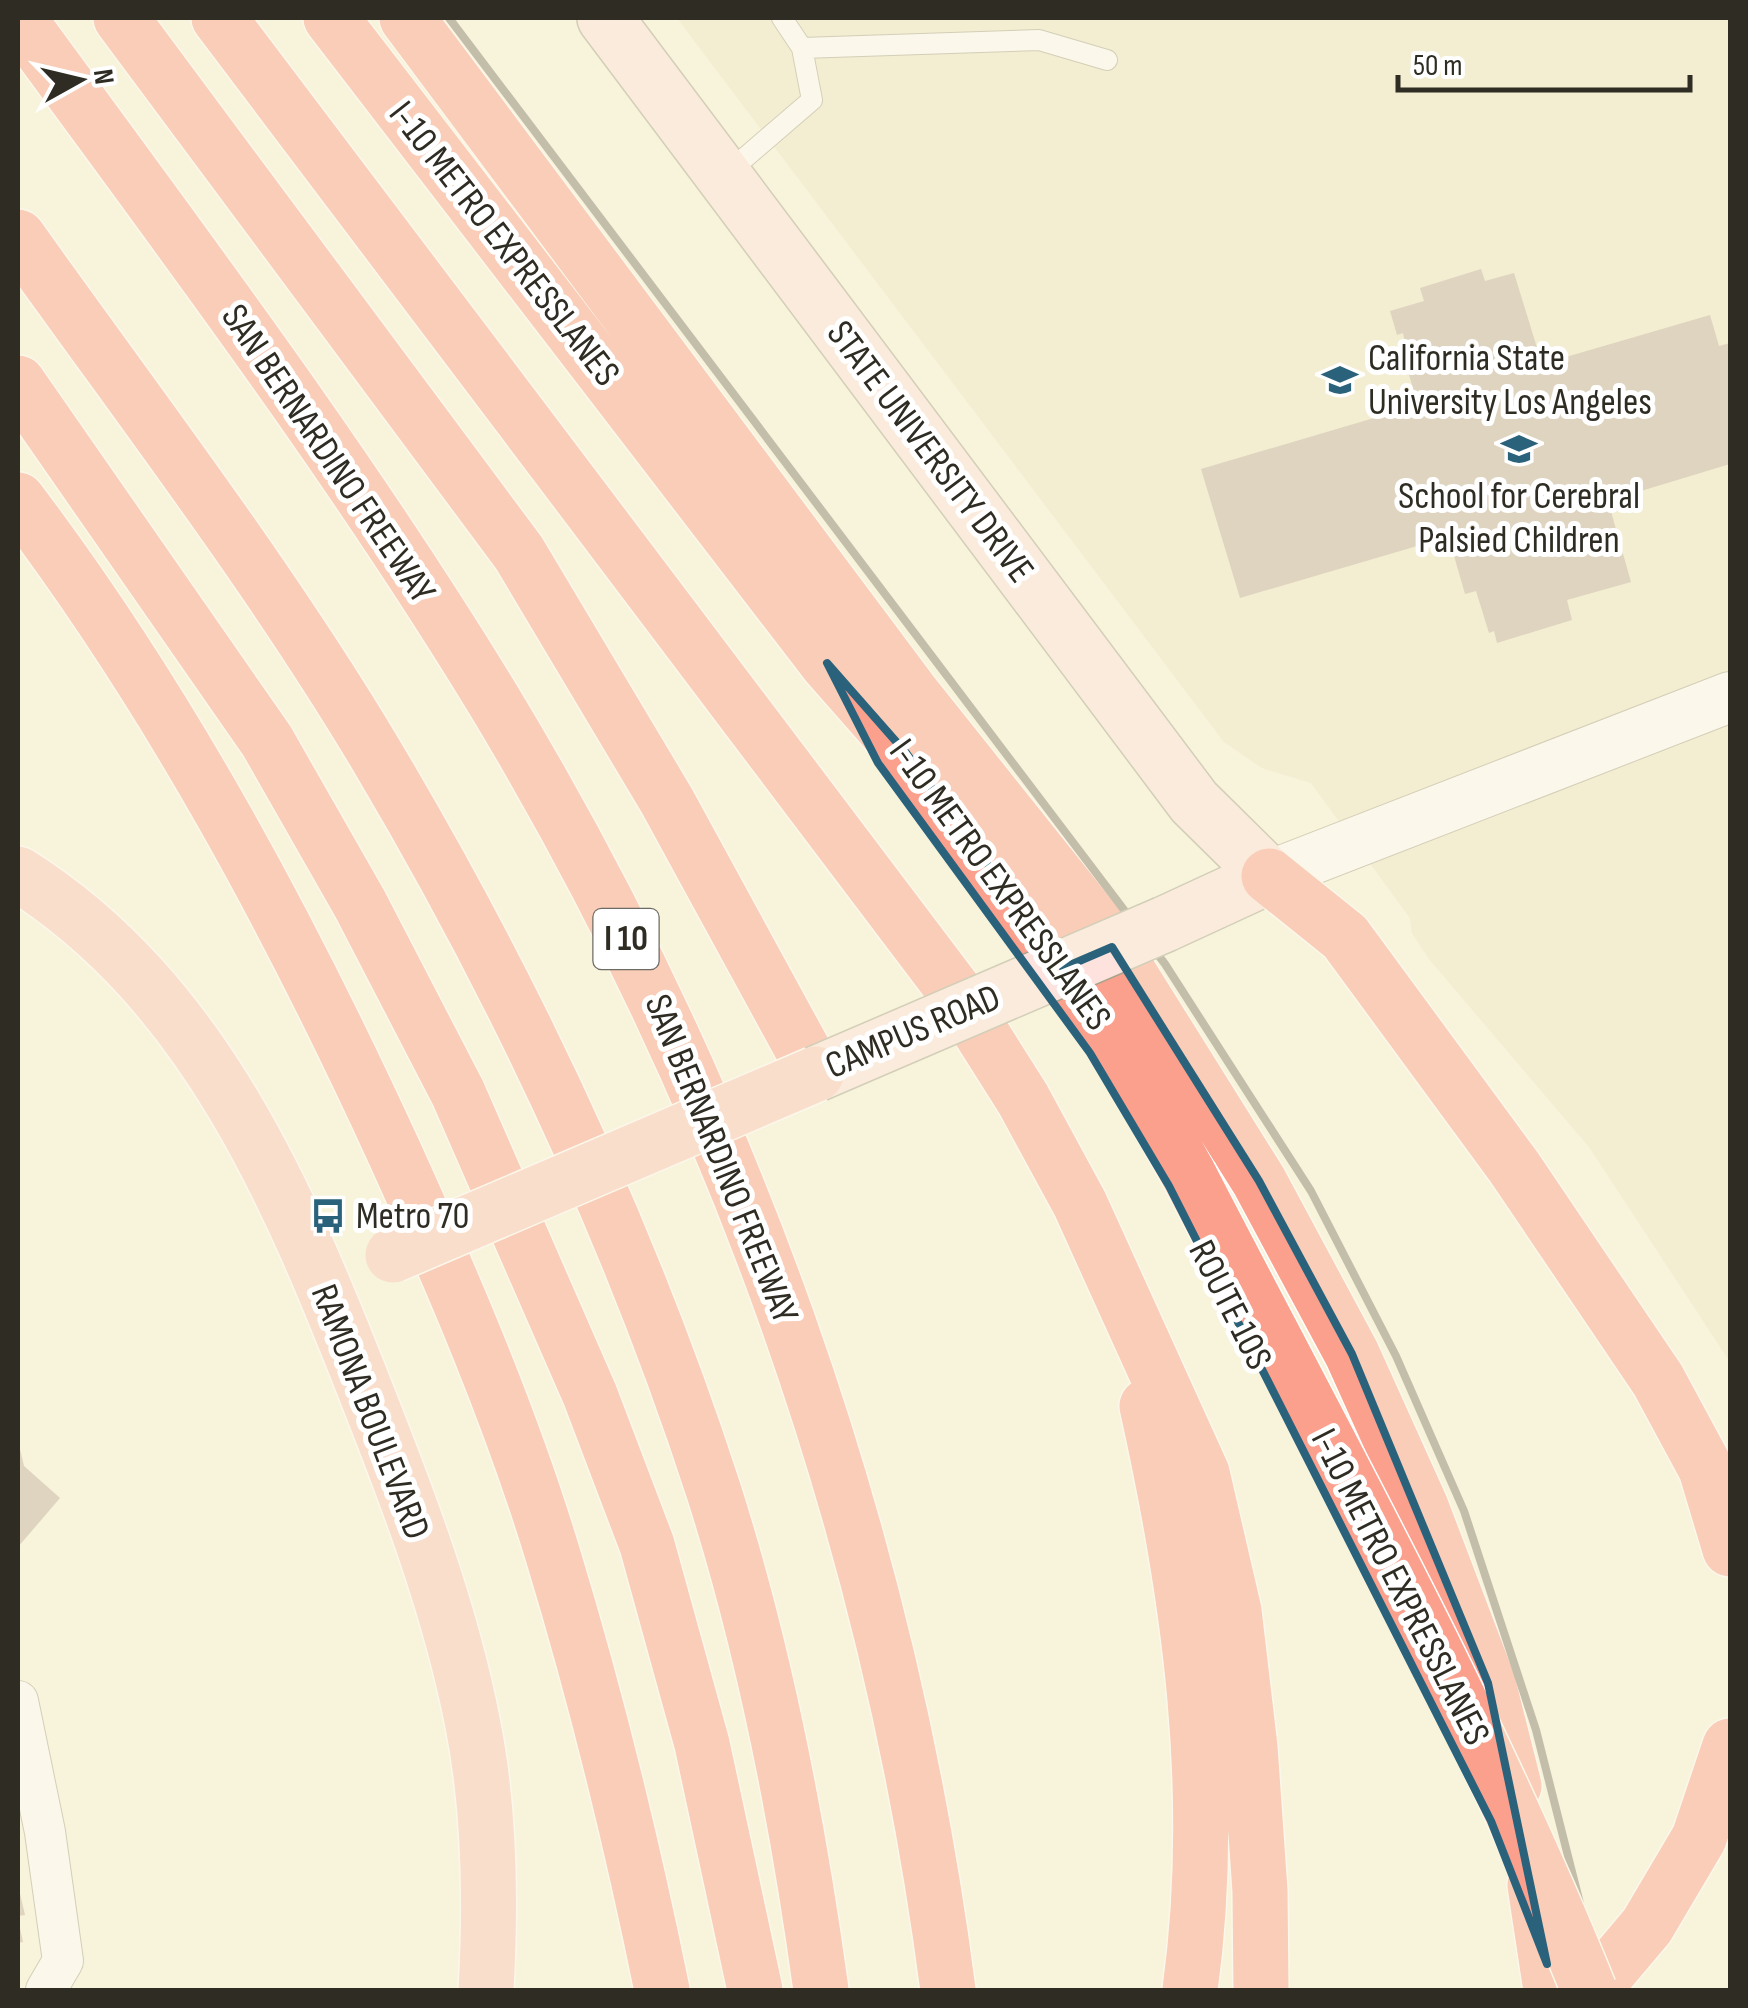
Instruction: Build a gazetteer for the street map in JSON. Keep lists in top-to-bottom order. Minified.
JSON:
{"streets":{"highway":["I-10 METRO EXPRESSLANES","SAN BERNARDINO FREEWAY","I 10","ROUTE 10S"],"main road":["STATE UNIVERSITY DRIVE","CAMPUS ROAD","RAMONA BOULEVARD"]},"crossings":[["I-10 METRO EXPRESSLANES","ROUTE 10S"],["STATE UNIVERSITY DRIVE","CAMPUS ROAD"],["CAMPUS ROAD","RAMONA BOULEVARD"]],"places":{"school or university":["California State University Los Angeles","School for Cerebral Palsied Children"],"bus stop":["Metro 70"]},"scale_bar":"50 m","north":"right"}
